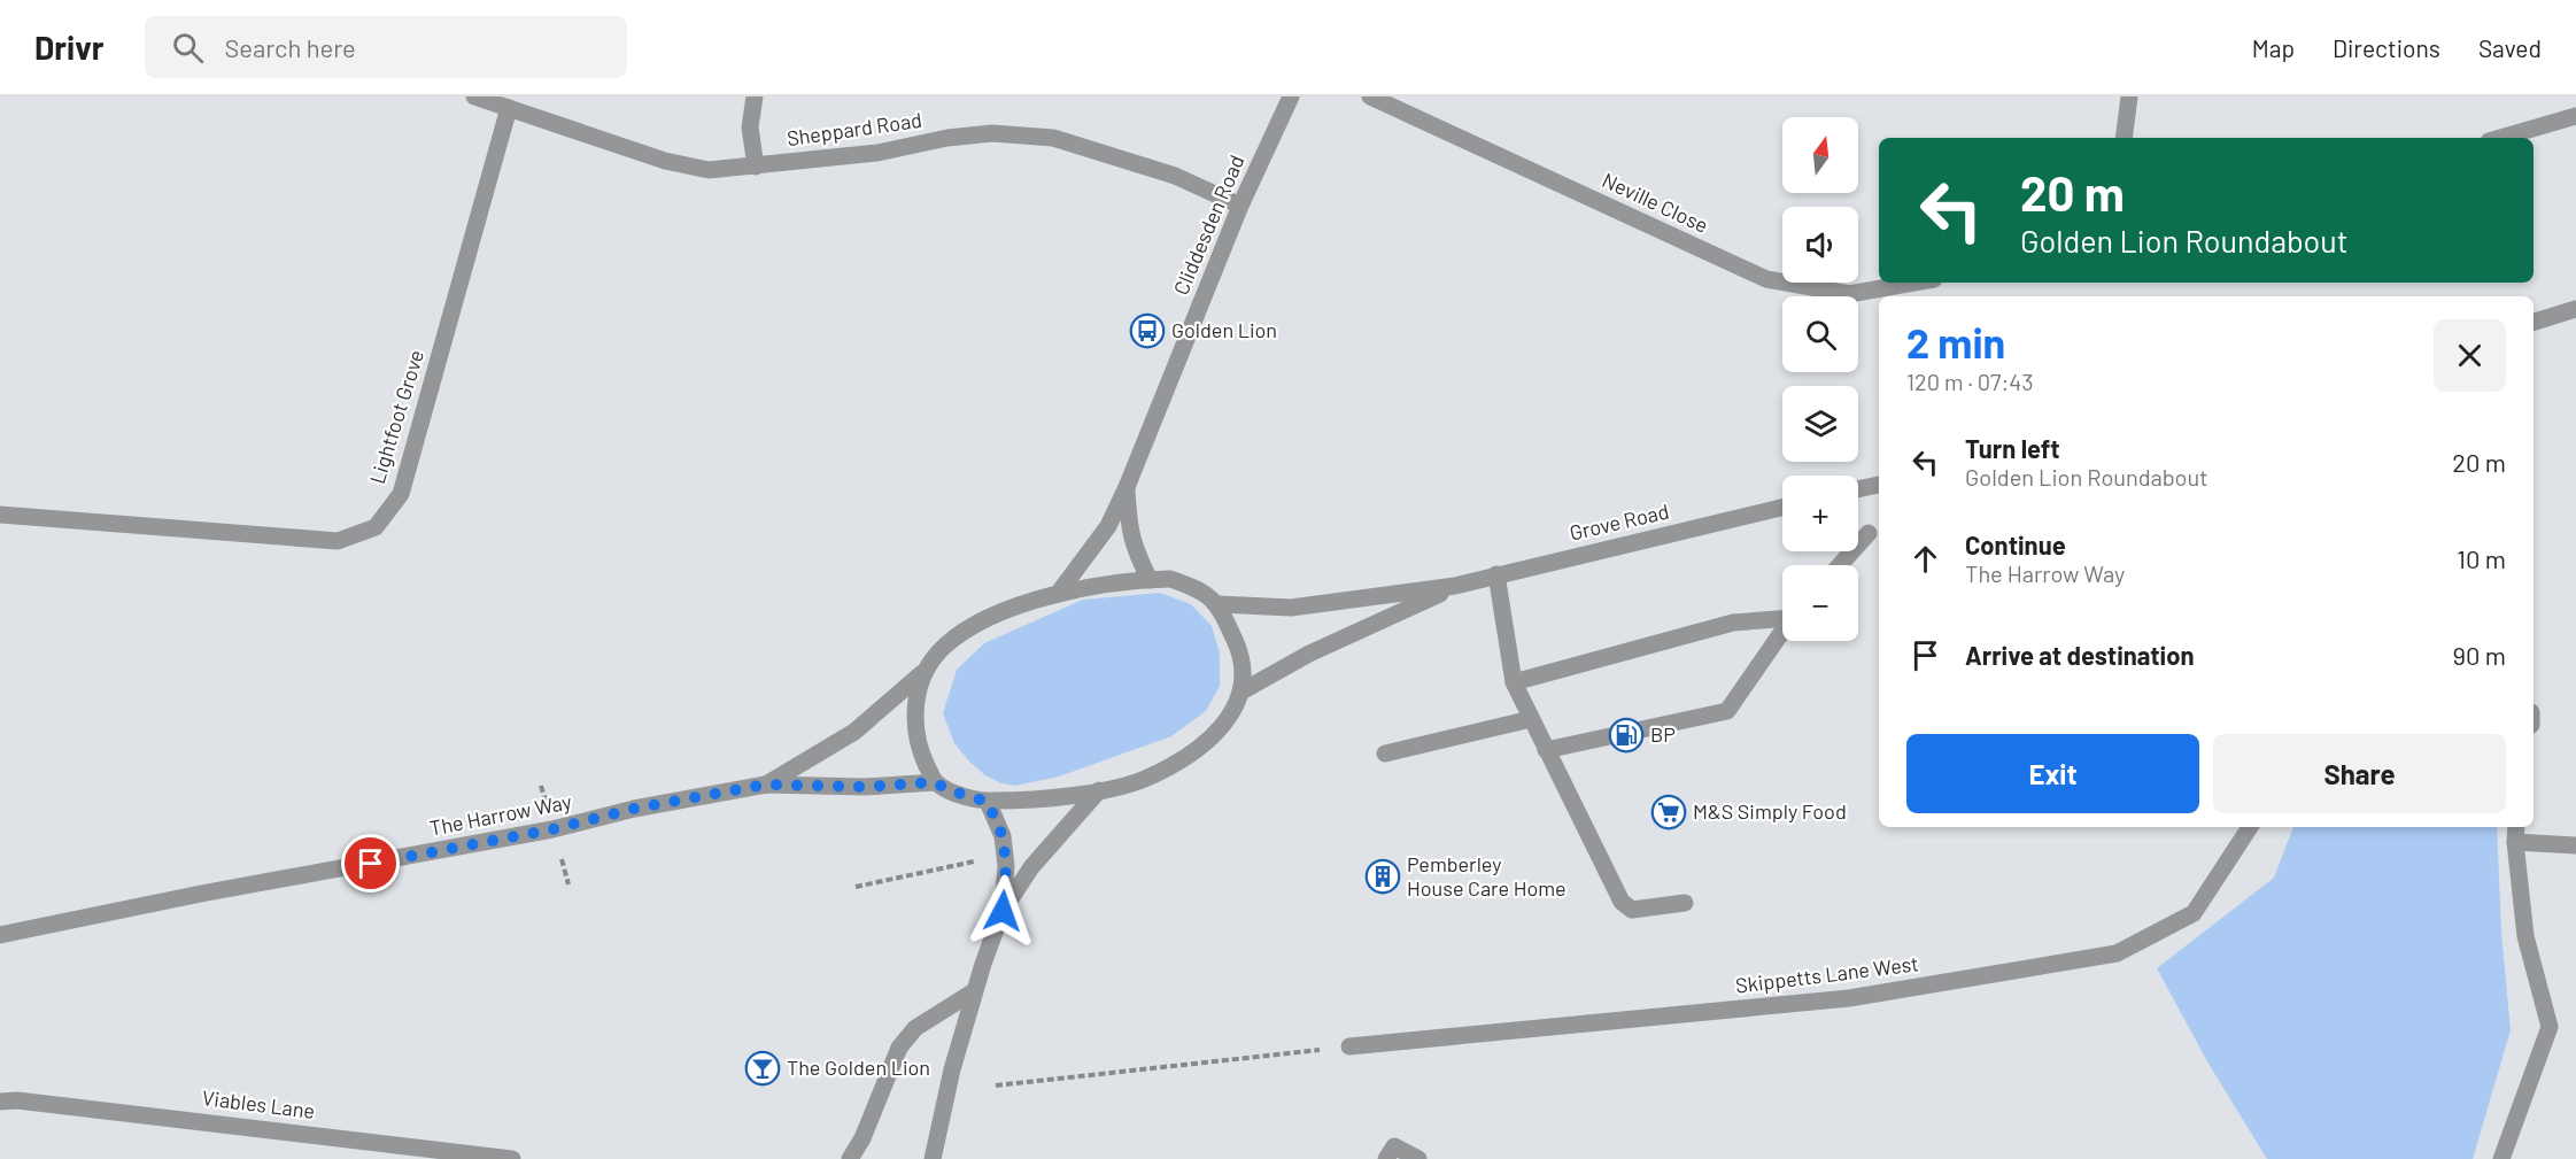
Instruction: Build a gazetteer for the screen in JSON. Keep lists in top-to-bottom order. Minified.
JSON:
{"streets":{"street":["Sheppard Road","Neville Close","Cliddesden Road","Lightfoot Grove","Grove Road","The Harrow Way","Skippetts Lane West","Viables Lane"]},"crossings":[["Sheppard Road","Cliddesden Road"],["Sheppard Road","Lightfoot Grove"]],"places":{"bus stop":["Golden Lion"],"fuel station":["BP"],"supermarket":["M&S Simply Food"],"building":["Pemberley House Care Home"],"bar":["The Golden Lion"]},"north":"top","page":{"header":"Drivr","search":"Search here","nav":["Map","Directions","Saved"],"map_buttons":["+","−"],"turn":["20 m","Golden Lion Roundabout"],"heading":["2 min","120 m · 07:43"],"list":[{"name":"Turn left","note":"Golden Lion Roundabout","value":"20 m"},{"name":"Continue","note":"The Harrow Way","value":"10 m"},{"name":"Arrive at destination","value":"90 m"}],"buttons":["Exit","Share"]}}
